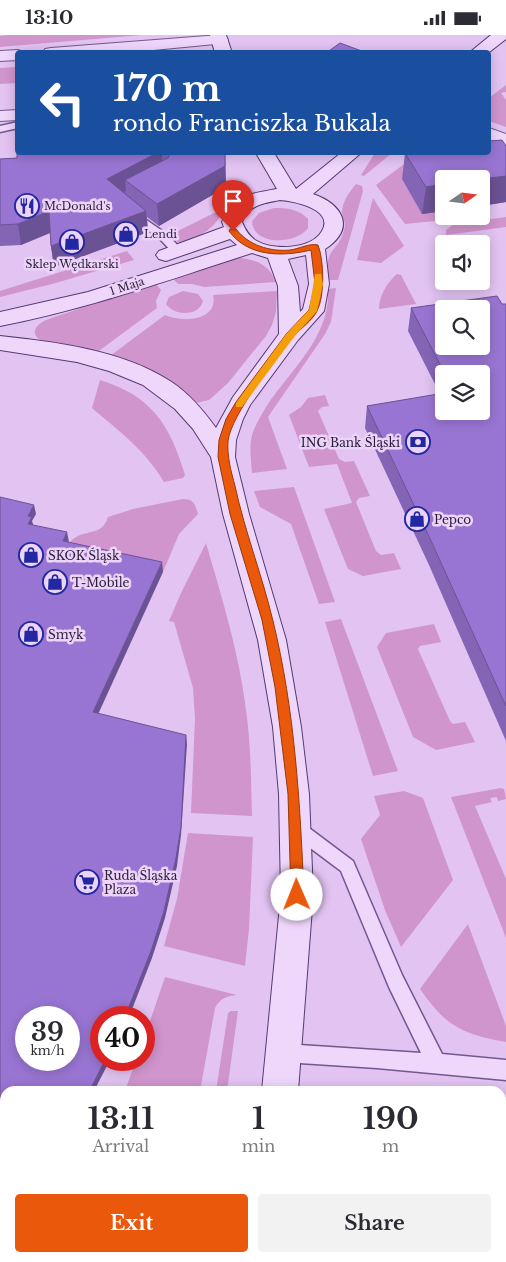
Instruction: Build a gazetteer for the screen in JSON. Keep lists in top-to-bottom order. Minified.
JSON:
{"streets":{"street":["1 Maja"]},"places":{"restaurant":["McDonald's"],"shop":["Lendi","Sklep Wędkarski","Pepco","SKOK Śląsk","T-Mobile","Smyk"],"bank":["ING Bank Śląski"],"supermarket":["Ruda Śląska Plaza"]},"north":"right","page":{"status":"13:10","turn":["170 m","rondo Franciszka Bukala"],"speed":"39 km/h","limit":"40","eta":["13:11","Arrival","1","min","190","m"],"buttons":["Exit","Share"]}}
